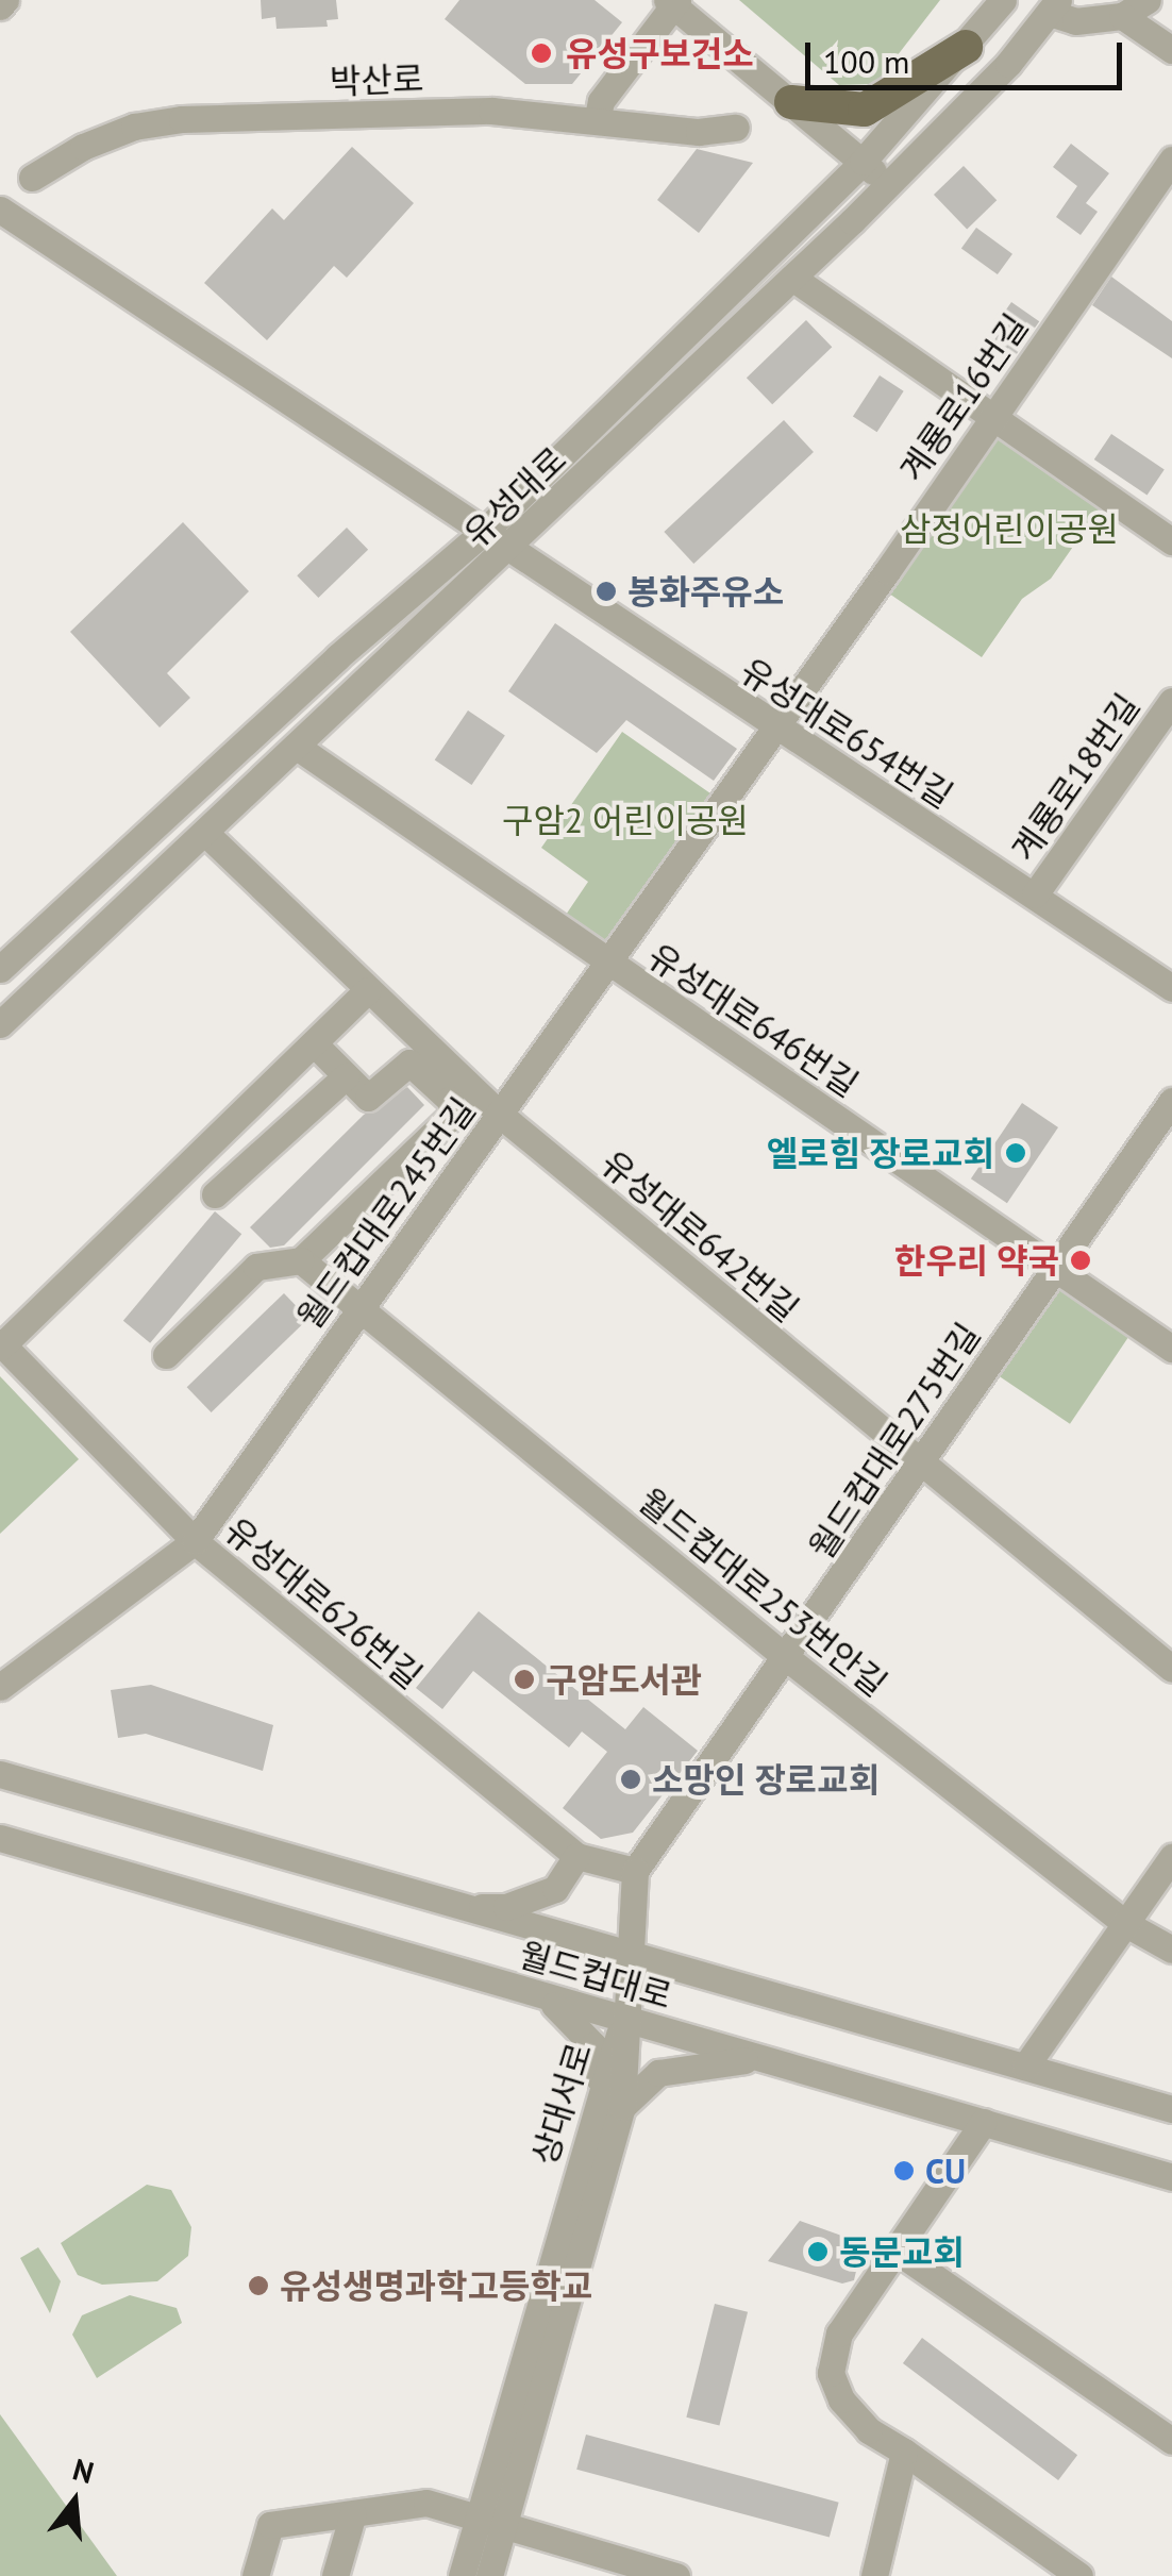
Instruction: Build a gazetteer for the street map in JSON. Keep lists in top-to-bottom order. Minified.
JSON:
{"streets":{"street":["박산로","계룡로16번길","유성대로","유성대로654번길","계룡로18번길","유성대로646번길","월드컵대로245번길","유성대로642번길","월드컵대로275번길","월드컵대로253번안길","유성대로626번길","월드컵대로","상대서로"]},"crossings":[["계룡로16번길","유성대로654번길"],["계룡로16번길","월드컵대로245번길"],["유성대로","유성대로654번길"],["유성대로","유성대로646번길"],["유성대로","유성대로642번길"],["유성대로654번길","계룡로18번길"],["유성대로654번길","월드컵대로245번길"],["유성대로646번길","월드컵대로245번길"],["유성대로646번길","월드컵대로275번길"],["월드컵대로245번길","유성대로642번길"],["월드컵대로245번길","월드컵대로253번안길"],["월드컵대로245번길","유성대로626번길"],["유성대로642번길","월드컵대로275번길"],["월드컵대로275번길","월드컵대로253번안길"],["월드컵대로275번길","유성대로626번길"],["월드컵대로275번길","상대서로"],["유성대로626번길","상대서로"],["월드컵대로","상대서로"]],"parks":["삼정어린이공원","구암2 어린이공원"],"places":["유성구보건소","봉화주유소","엘로힘 장로교회","한우리 약국","구암도서관","소망인 장로교회","CU","동문교회","유성생명과학고등학교"],"scale_bar":"100 m","north":"top"}
